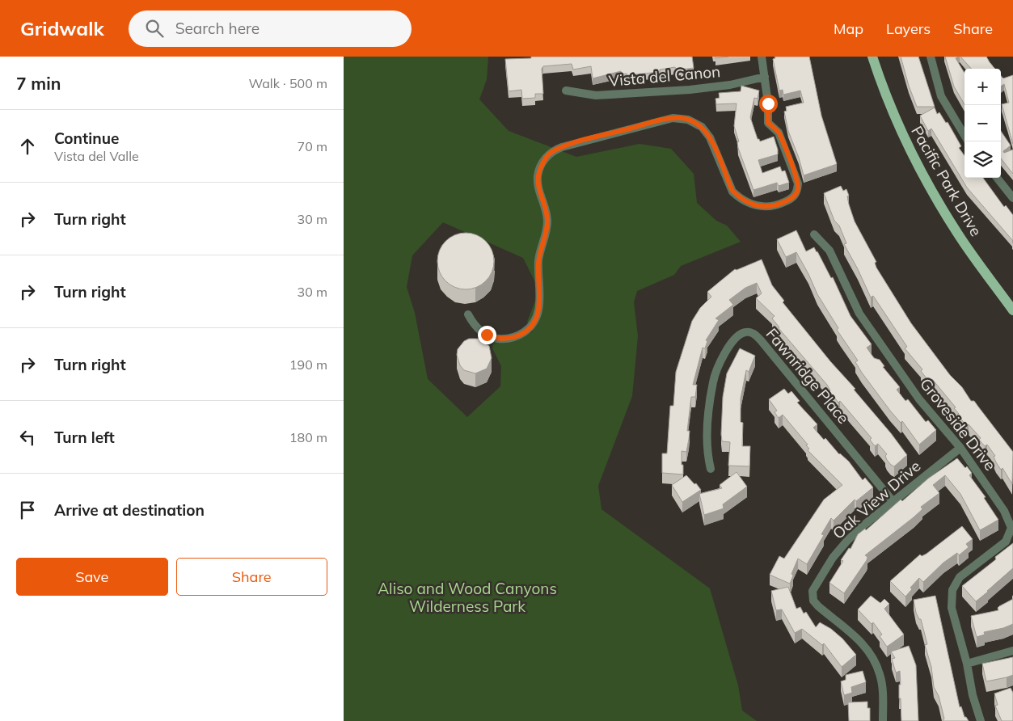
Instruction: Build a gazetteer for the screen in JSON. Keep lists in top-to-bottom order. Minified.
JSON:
{"streets":{"main road":["Pacific Park Drive"],"street":["Vista del Canon","Fawnridge Place","Groveside Drive","Oak View Drive"]},"crossings":[["Fawnridge Place","Oak View Drive"],["Groveside Drive","Oak View Drive"]],"parks":["Aliso and Wood Canyons Wilderness Park"],"page":{"header":"Gridwalk","search":"Search here","nav":["Map","Layers","Share"],"heading":["7 min","Walk · 500 m"],"map_buttons":["+","−"],"list":[["Continue","Vista del Valle","70 m"],["Turn right","30 m"],["Turn right","30 m"],["Turn right","190 m"],["Turn left","180 m"],"Arrive at destination"],"buttons":["Save","Share"]}}
